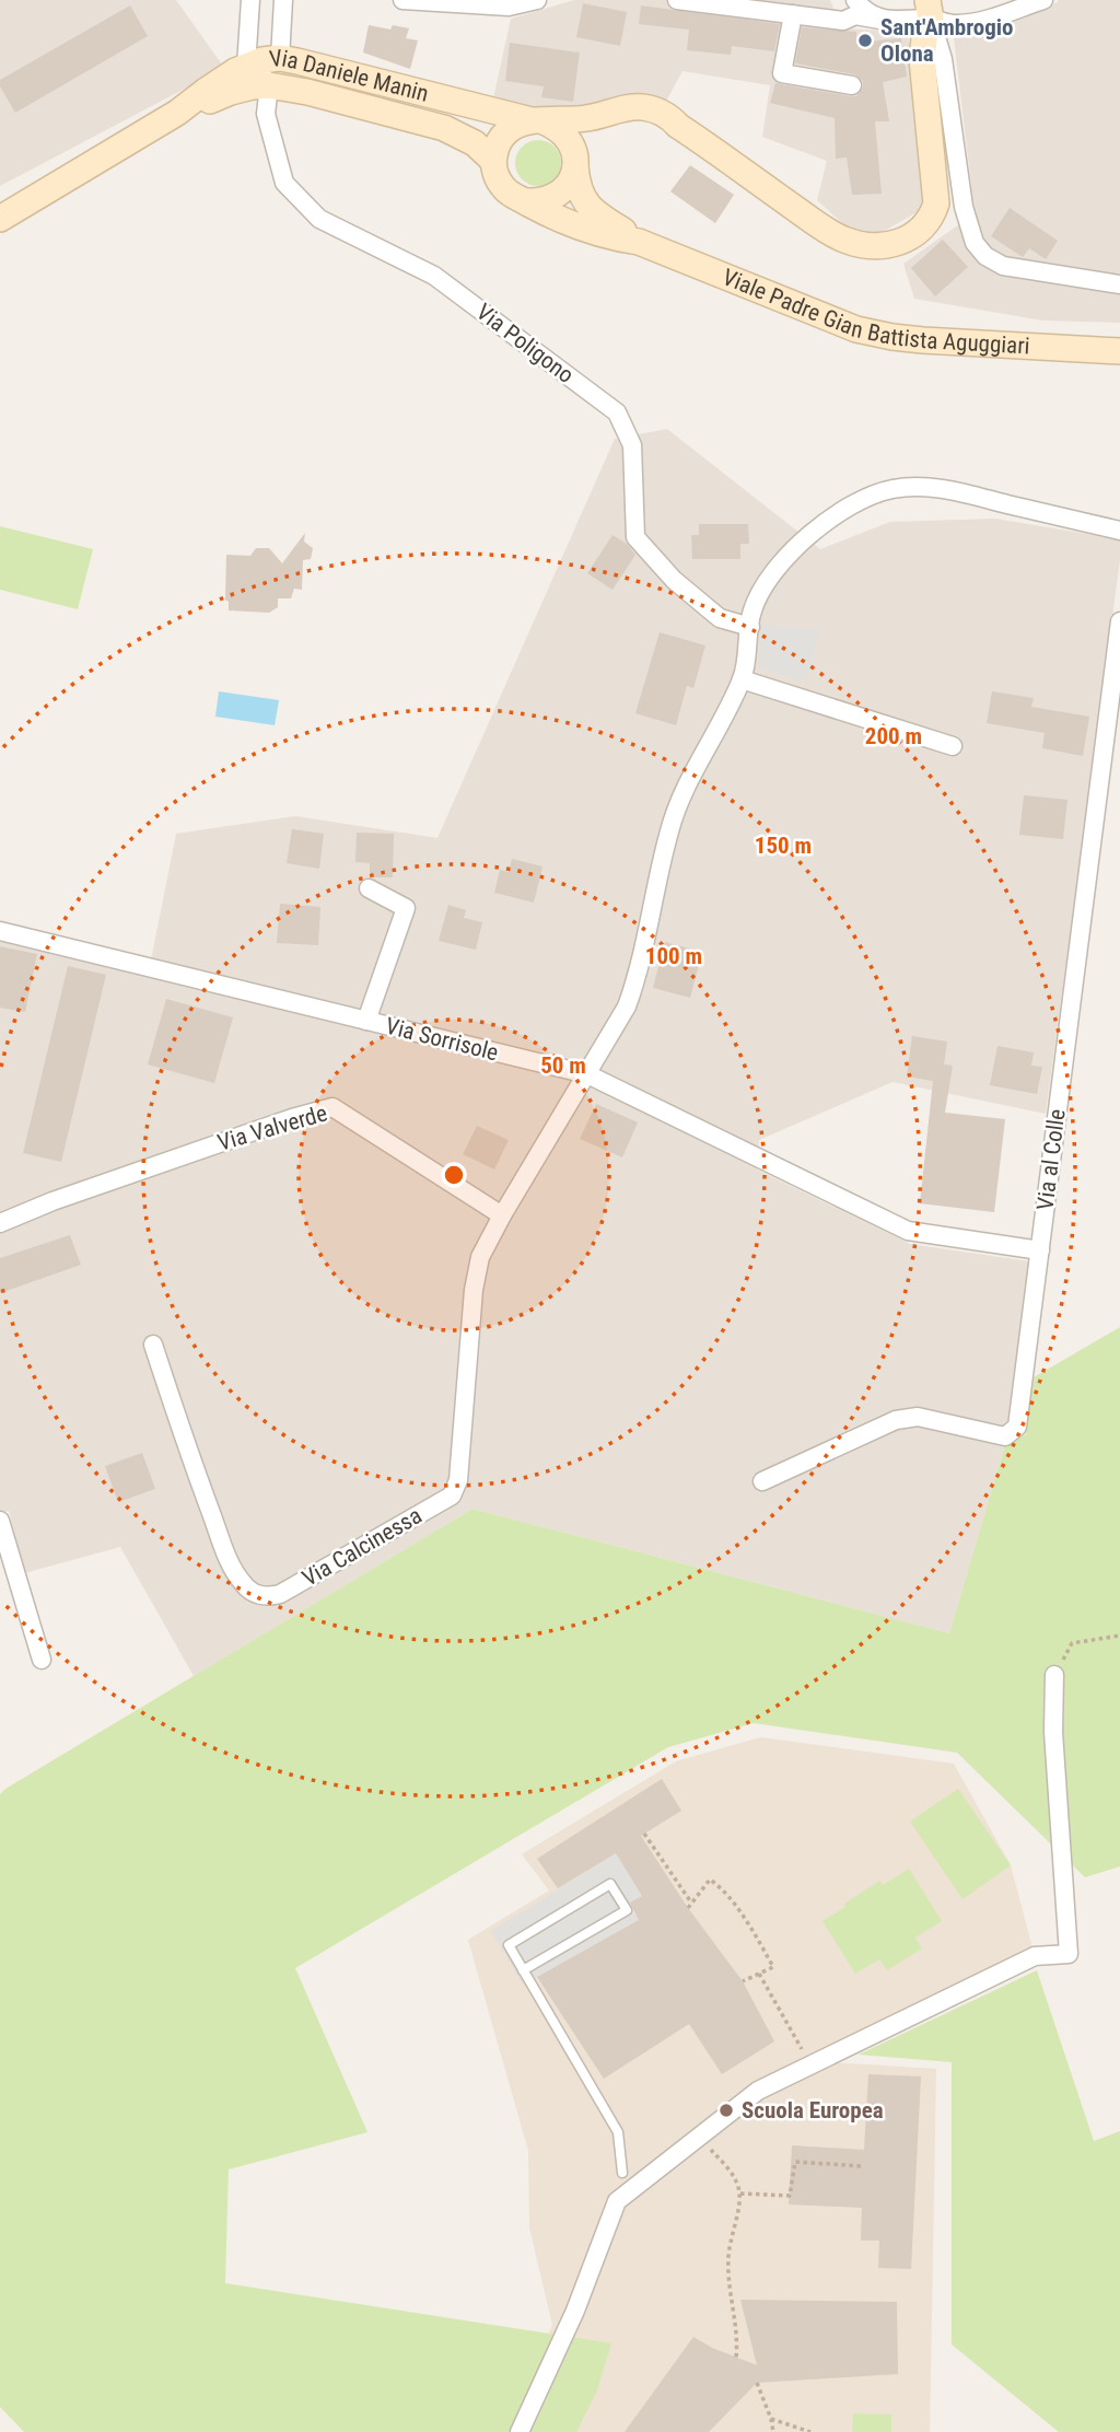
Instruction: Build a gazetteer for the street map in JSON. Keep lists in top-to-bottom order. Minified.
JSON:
{"streets":{"main road":["Via Daniele Manin","Viale Padre Gian Battista Aguggiari"],"street":["Via Poligono","Via Sorrisole","Via Valverde","Via al Colle","Via Calcinessa"]},"crossings":[["Via Daniele Manin","Viale Padre Gian Battista Aguggiari"],["Via Daniele Manin","Via Poligono"],["Via Sorrisole","Via al Colle"],["Via Valverde","Via Calcinessa"]],"places":["Sant'Ambrogio Olona","Scuola Europea"],"rings":["200 m","150 m","100 m","50 m"]}
